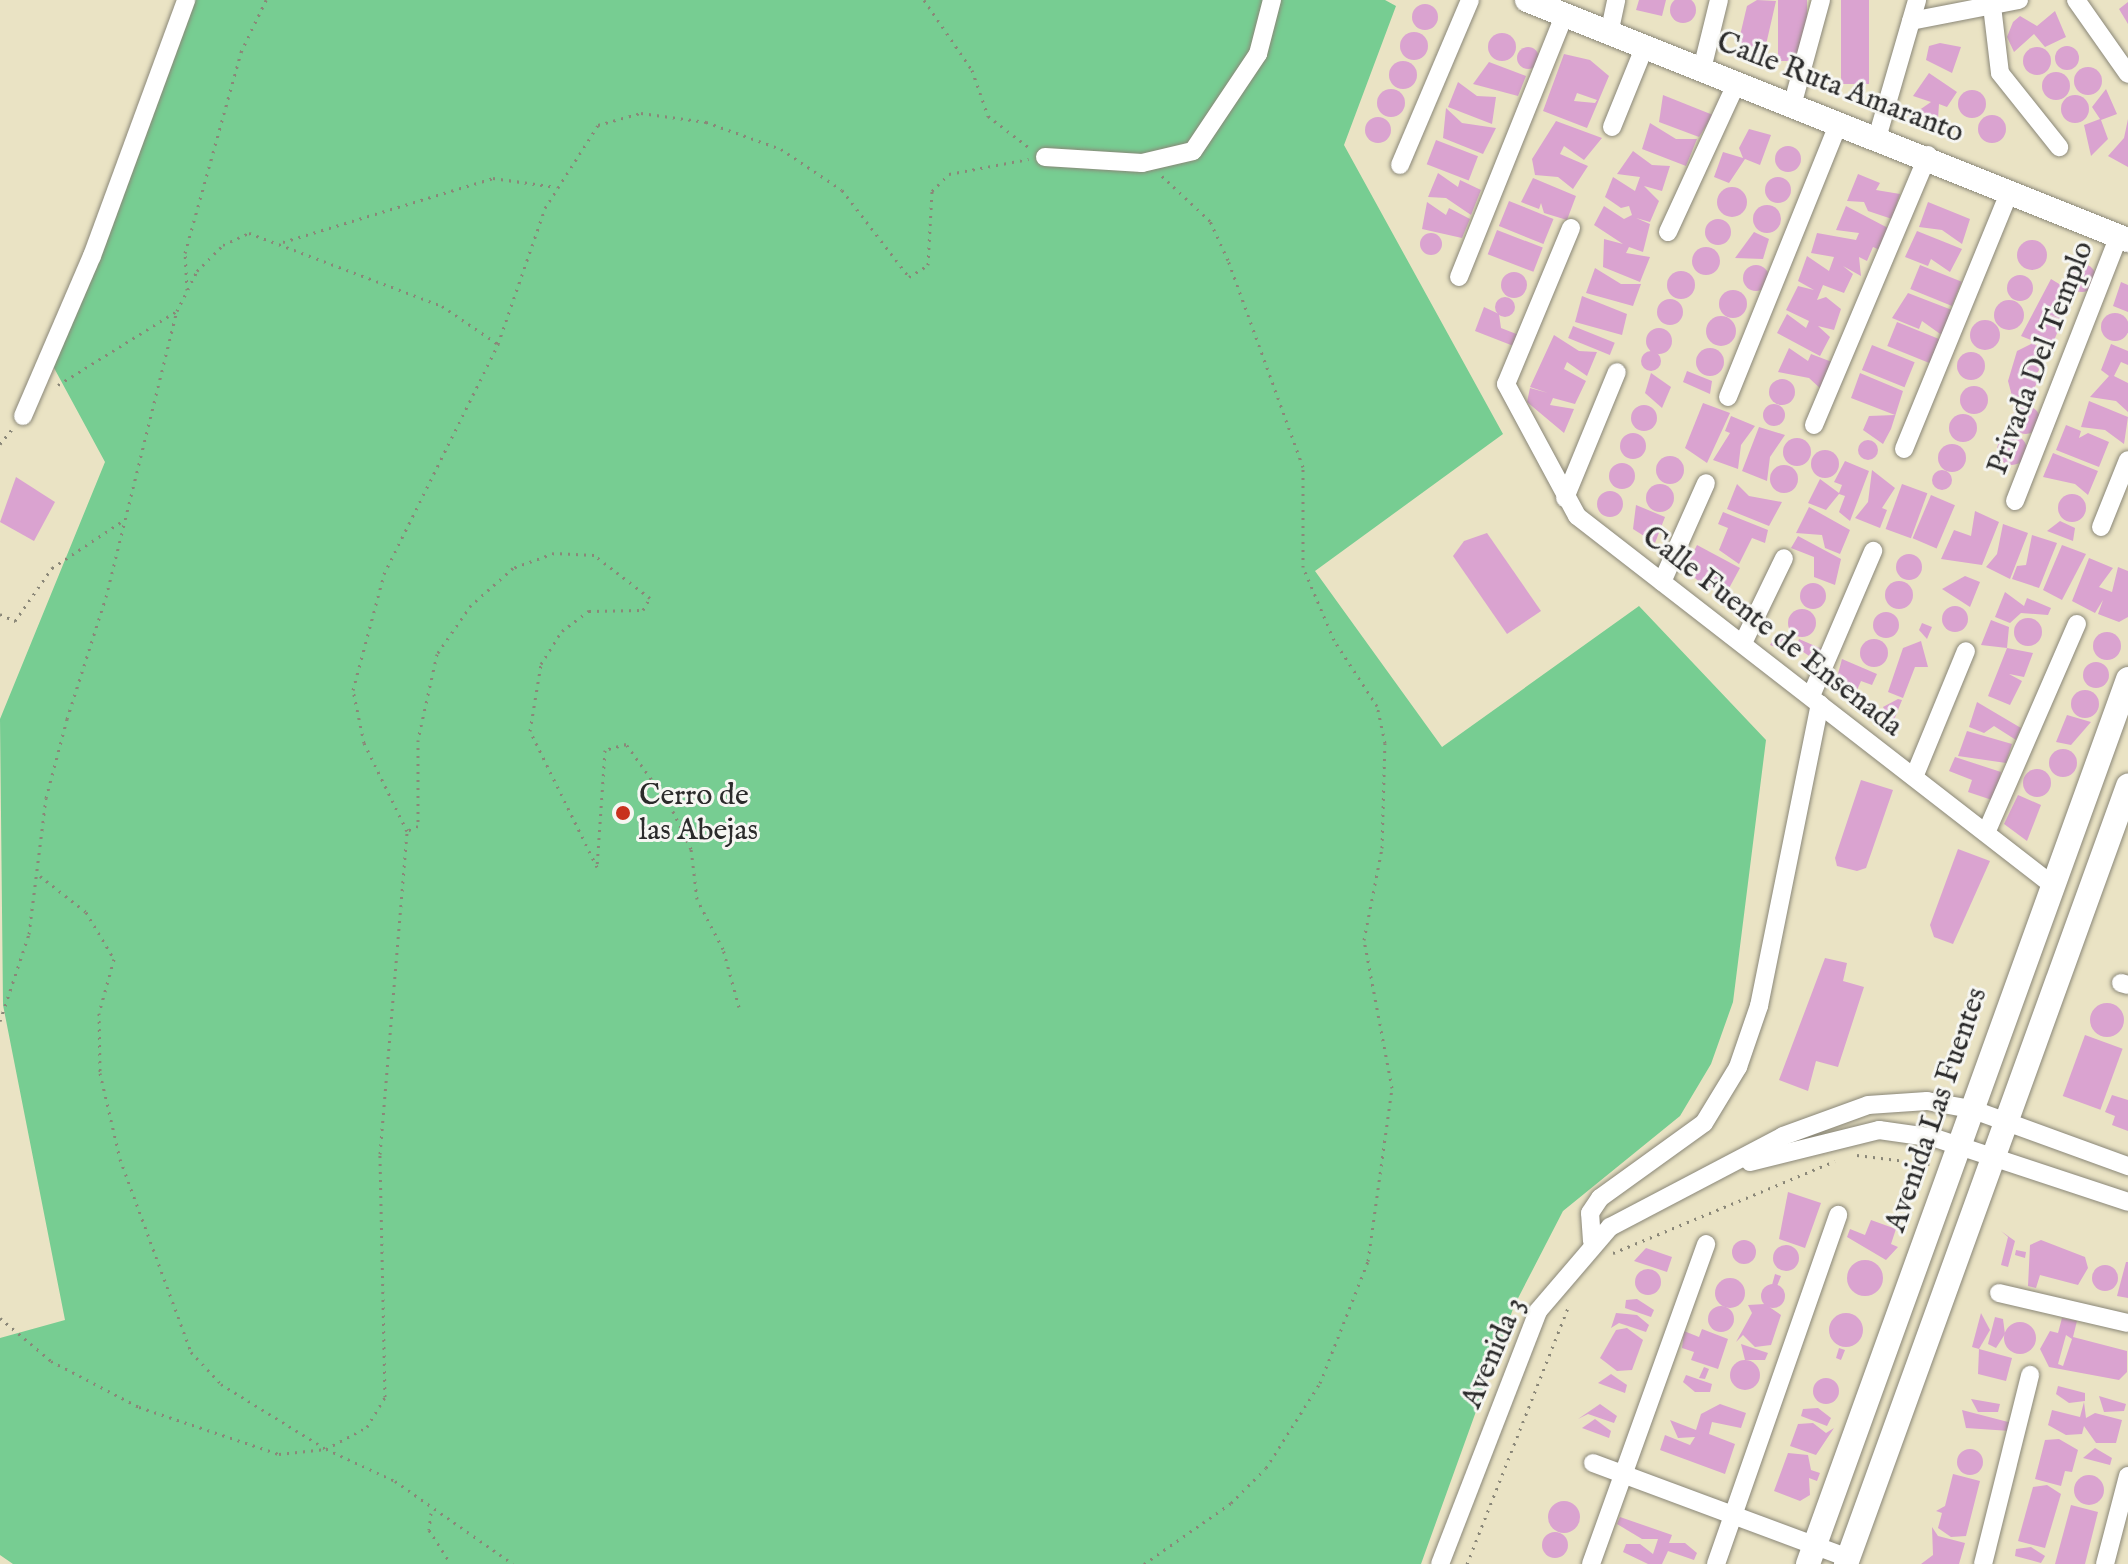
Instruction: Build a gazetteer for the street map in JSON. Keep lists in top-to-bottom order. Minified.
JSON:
{"streets":{"main road":["Calle Ruta Amaranto","Avenida Las Fuentes"],"street":["Privada Del Templo","Calle Fuente de Ensenada","Avenida 3"]},"crossings":[["Calle Ruta Amaranto","Privada Del Templo"],["Calle Fuente de Ensenada","Avenida Las Fuentes"],["Avenida Las Fuentes","Avenida 3"]],"places":["Cerro de las Abejas"]}
